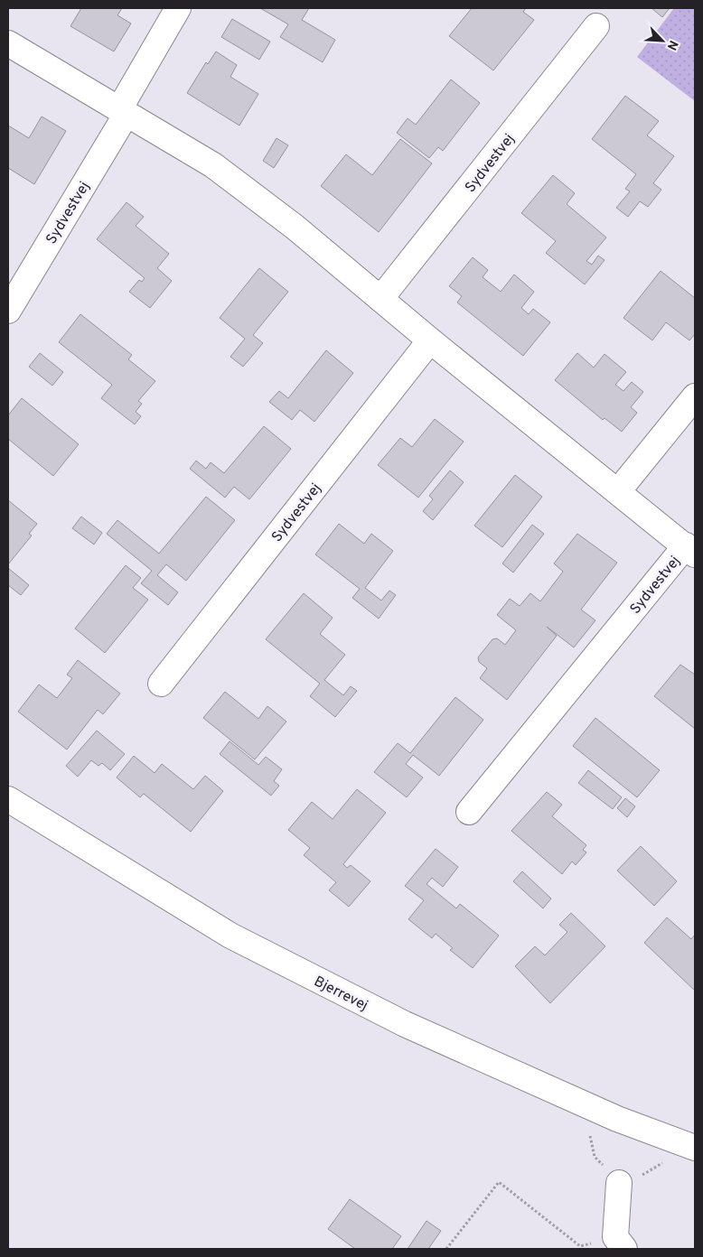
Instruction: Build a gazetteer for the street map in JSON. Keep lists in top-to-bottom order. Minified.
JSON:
{"streets":{"street":["Sydvestvej","Bjerrevej"]},"north":"bottom right"}
